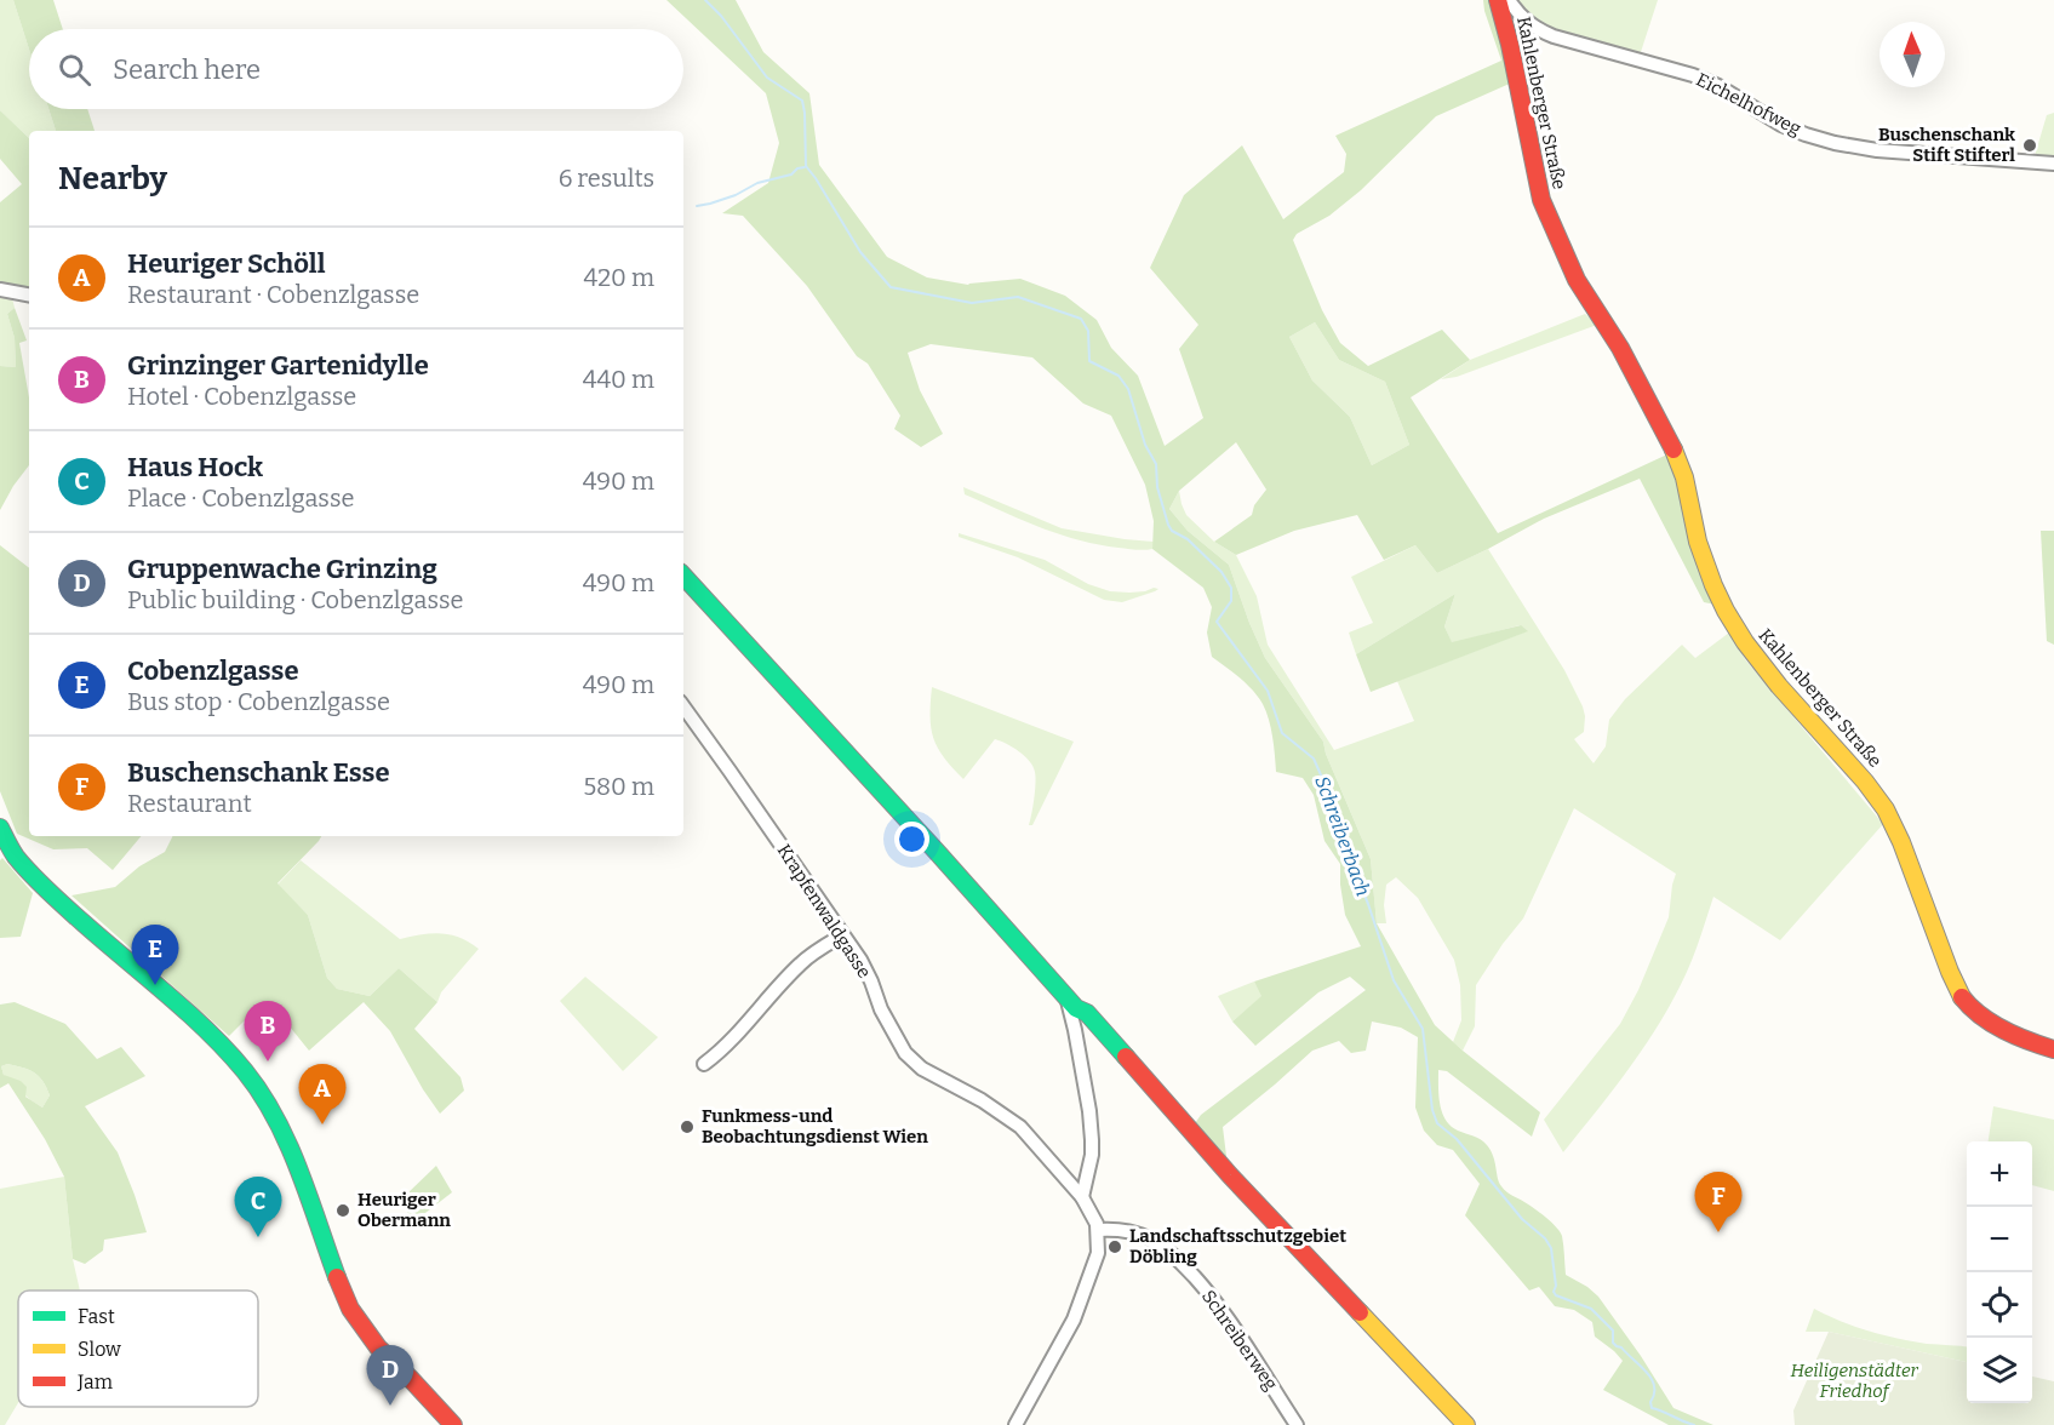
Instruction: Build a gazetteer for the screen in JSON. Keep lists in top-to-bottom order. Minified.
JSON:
{"streets":{"street":["Kahlenberger Straße","Eichelhofweg","Krapfenwaldgasse","Schreiberweg"]},"crossings":[["Krapfenwaldgasse","Schreiberweg"]],"water":["Schreiberbach"],"parks":["Heiligenstädter Friedhof"],"places":["Buschenschank Stift Stifterl","Funkmess-und Beobachtungsdienst Wien","Heuriger Obermann","Landschaftsschutzgebiet Döbling"],"legend":["Fast","Slow","Jam"],"north":"top","page":{"search":"Search here","heading":["Nearby","6 results"],"list":[{"mark":"A","name":"Heuriger Schöll","note":"Restaurant · Cobenzlgasse","value":"420 m"},{"mark":"B","name":"Grinzinger Gartenidylle","note":"Hotel · Cobenzlgasse","value":"440 m"},{"mark":"C","name":"Haus Hock","note":"Place · Cobenzlgasse","value":"490 m"},{"mark":"D","name":"Gruppenwache Grinzing","note":"Public building · Cobenzlgasse","value":"490 m"},{"mark":"E","name":"Cobenzlgasse","note":"Bus stop · Cobenzlgasse","value":"490 m"},{"mark":"F","name":"Buschenschank Esse","note":"Restaurant","value":"580 m"}],"pins":["E","B","A","F","C","D"],"map_buttons":["+","−"]}}
